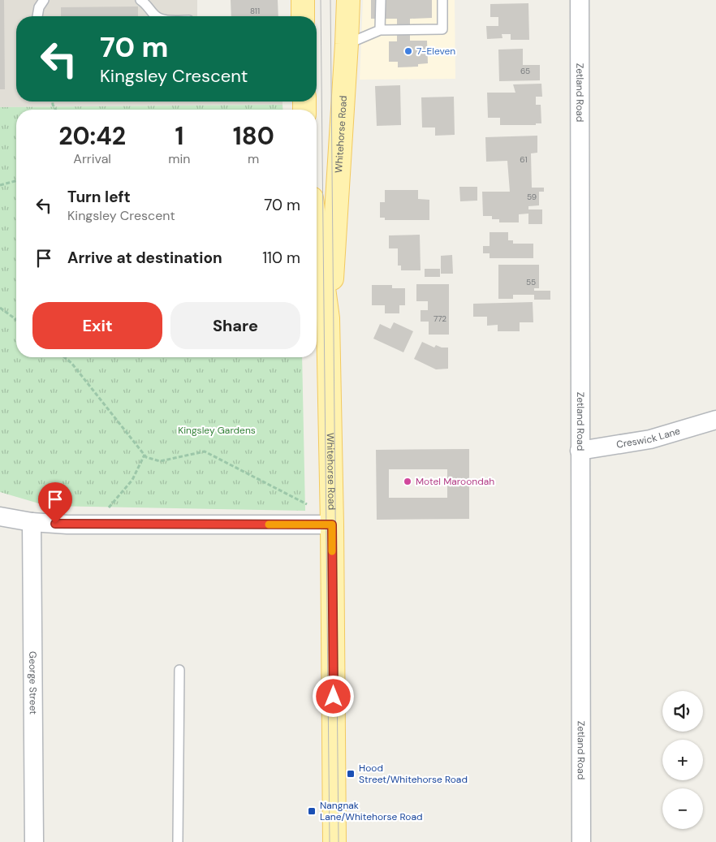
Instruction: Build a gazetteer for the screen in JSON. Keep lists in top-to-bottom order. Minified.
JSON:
{"streets":{"main road":["Whitehorse Road"],"street":["Zetland Road","Creswick Lane","George Street"]},"crossings":[["Zetland Road","Creswick Lane"]],"parks":["Kingsley Gardens"],"places":{"other":["7-Eleven","Motel Maroondah"],"transit":["Hood Street/Whitehorse Road","Nangnak Lane/Whitehorse Road"]},"house_numbers":["811","65","61","59","55","772"],"page":{"turn":["70 m","Kingsley Crescent"],"eta":["20:42","Arrival","1","min","180","m"],"list":[{"name":"Turn left","note":"Kingsley Crescent","value":"70 m"},{"name":"Arrive at destination","value":"110 m"}],"buttons":["Exit","Share"],"map_buttons":["+","−"]}}
